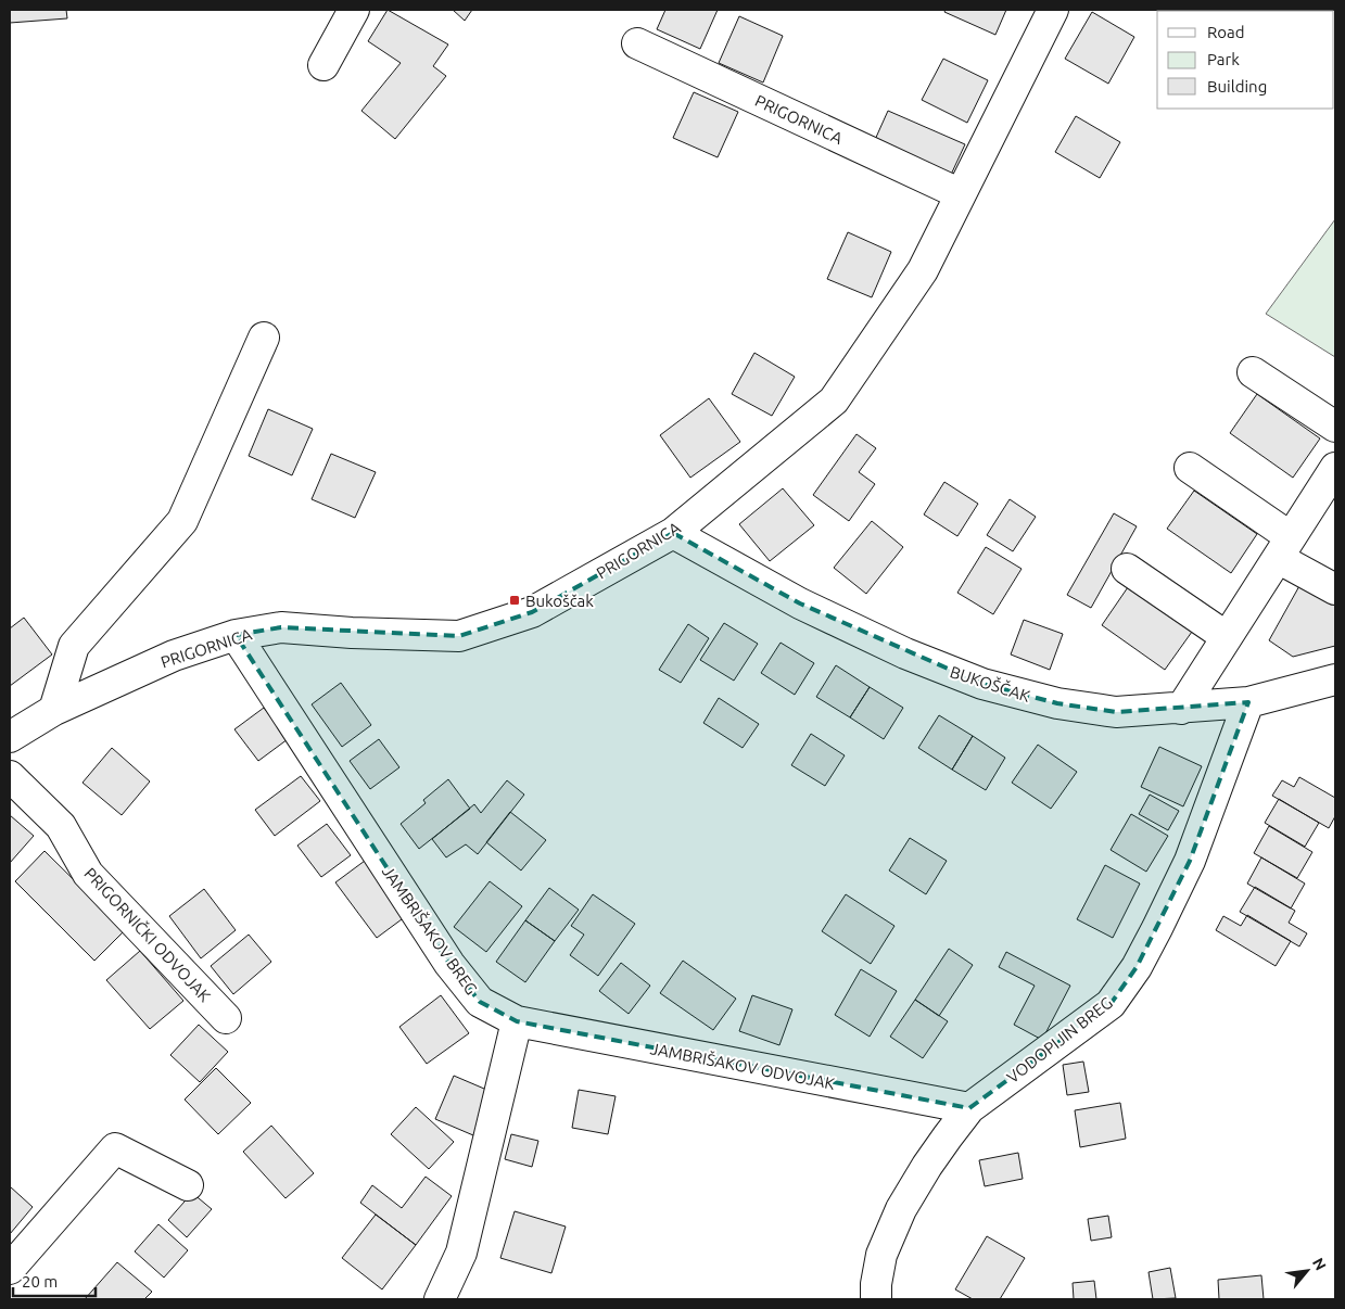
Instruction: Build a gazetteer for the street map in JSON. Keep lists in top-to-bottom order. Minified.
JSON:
{"streets":{"street":["PRIGORNICA","BUKOŠČAK","JAMBRIŠAKOV BREG","PRIGORNIČKI ODVOJAK","VODOPIJIN BREG","JAMBRIŠAKOV ODVOJAK"]},"crossings":[["PRIGORNICA","BUKOŠČAK"],["PRIGORNICA","JAMBRIŠAKOV BREG"],["BUKOŠČAK","VODOPIJIN BREG"],["JAMBRIŠAKOV BREG","JAMBRIŠAKOV ODVOJAK"],["VODOPIJIN BREG","JAMBRIŠAKOV ODVOJAK"]],"places":{"transit":["Bukoščak"]},"legend":["Road","Park","Building"],"scale_bar":"20 m","north":"top right"}
